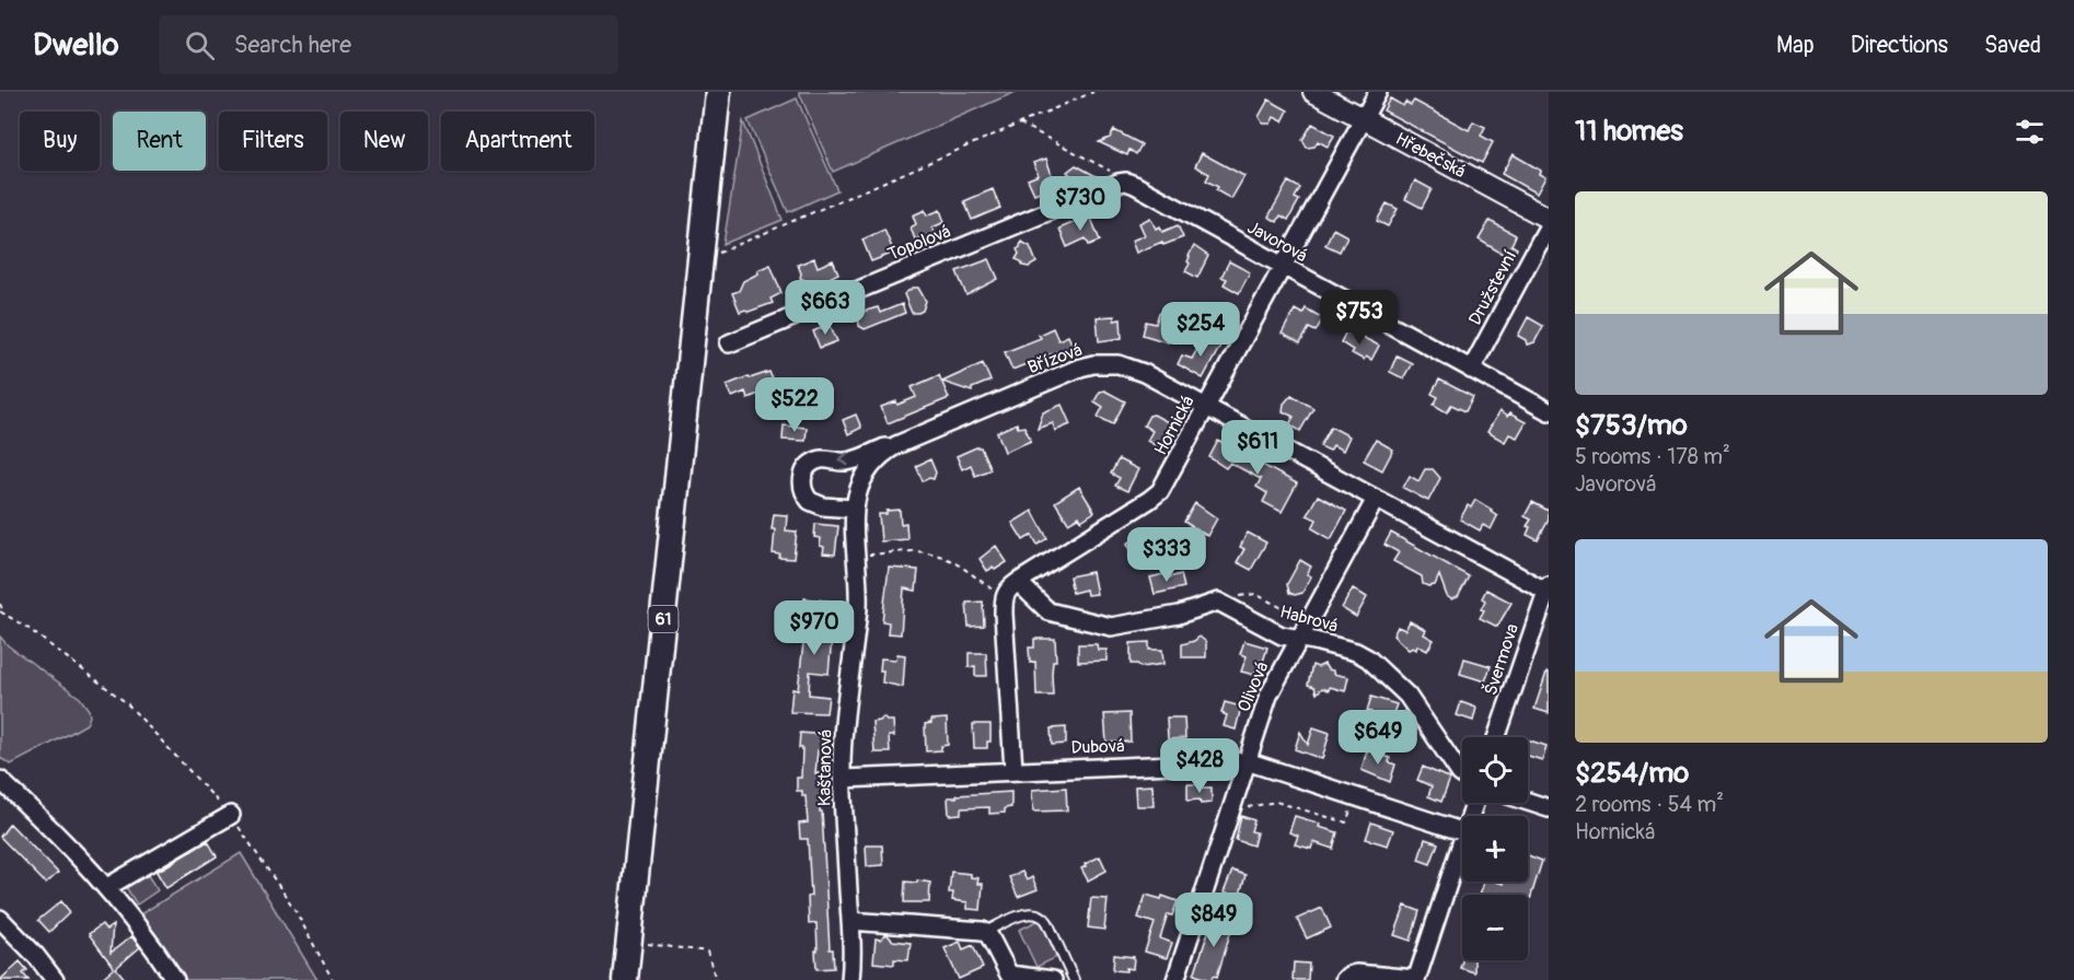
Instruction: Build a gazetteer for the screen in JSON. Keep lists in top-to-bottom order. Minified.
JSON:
{"streets":{"main road":["61"],"street":["Hřebečská","Javorová","Topolová","Družstevní","Břízová","Hornická","Habrová","Švermova","Olivová","Dubová","Kaštanová"]},"crossings":[["Hřebečská","Hornická"],["Javorová","Topolová"],["Javorová","Družstevní"],["Javorová","Hornická"],["Břízová","Hornická"],["Břízová","Švermova"],["Břízová","Olivová"],["Břízová","Kaštanová"],["Habrová","Olivová"],["Olivová","Dubová"],["Dubová","Kaštanová"]],"page":{"header":"Dwello","search":"Search here","nav":["Map","Directions","Saved"],"heading":"11 homes","chip":["Buy","Rent","Filters","New","Apartment"],"list":[{"name":"$753/mo","note":"5 rooms · 178 m² · Javorová"},{"name":"$254/mo","note":"2 rooms · 54 m² · Hornická"}],"price":["$730","$663","$753","$254","$522","$611","$333","$970","$649","$428","$849"],"map_buttons":["+","−"]}}
